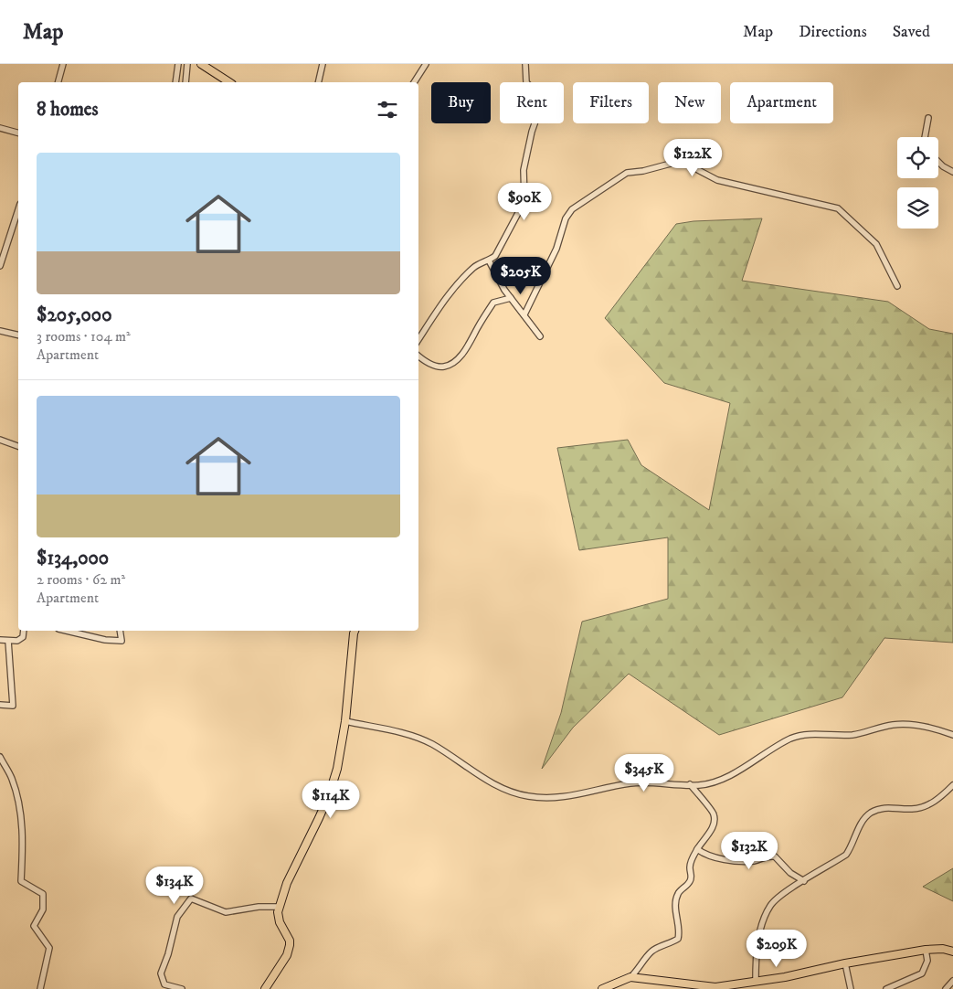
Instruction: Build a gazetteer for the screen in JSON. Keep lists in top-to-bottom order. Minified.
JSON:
{"page":{"header":"Map","nav":["Map","Directions","Saved"],"chip":["Buy","Rent","Filters","New","Apartment"],"heading":"8 homes","list":[{"name":"$205,000","note":"3 rooms · 104 m² · Apartment"},{"name":"$134,000","note":"2 rooms · 62 m² · Apartment"}],"price":["$122K","$90K","$205K","$345K","$114K","$132K","$134K","$209K"]}}
